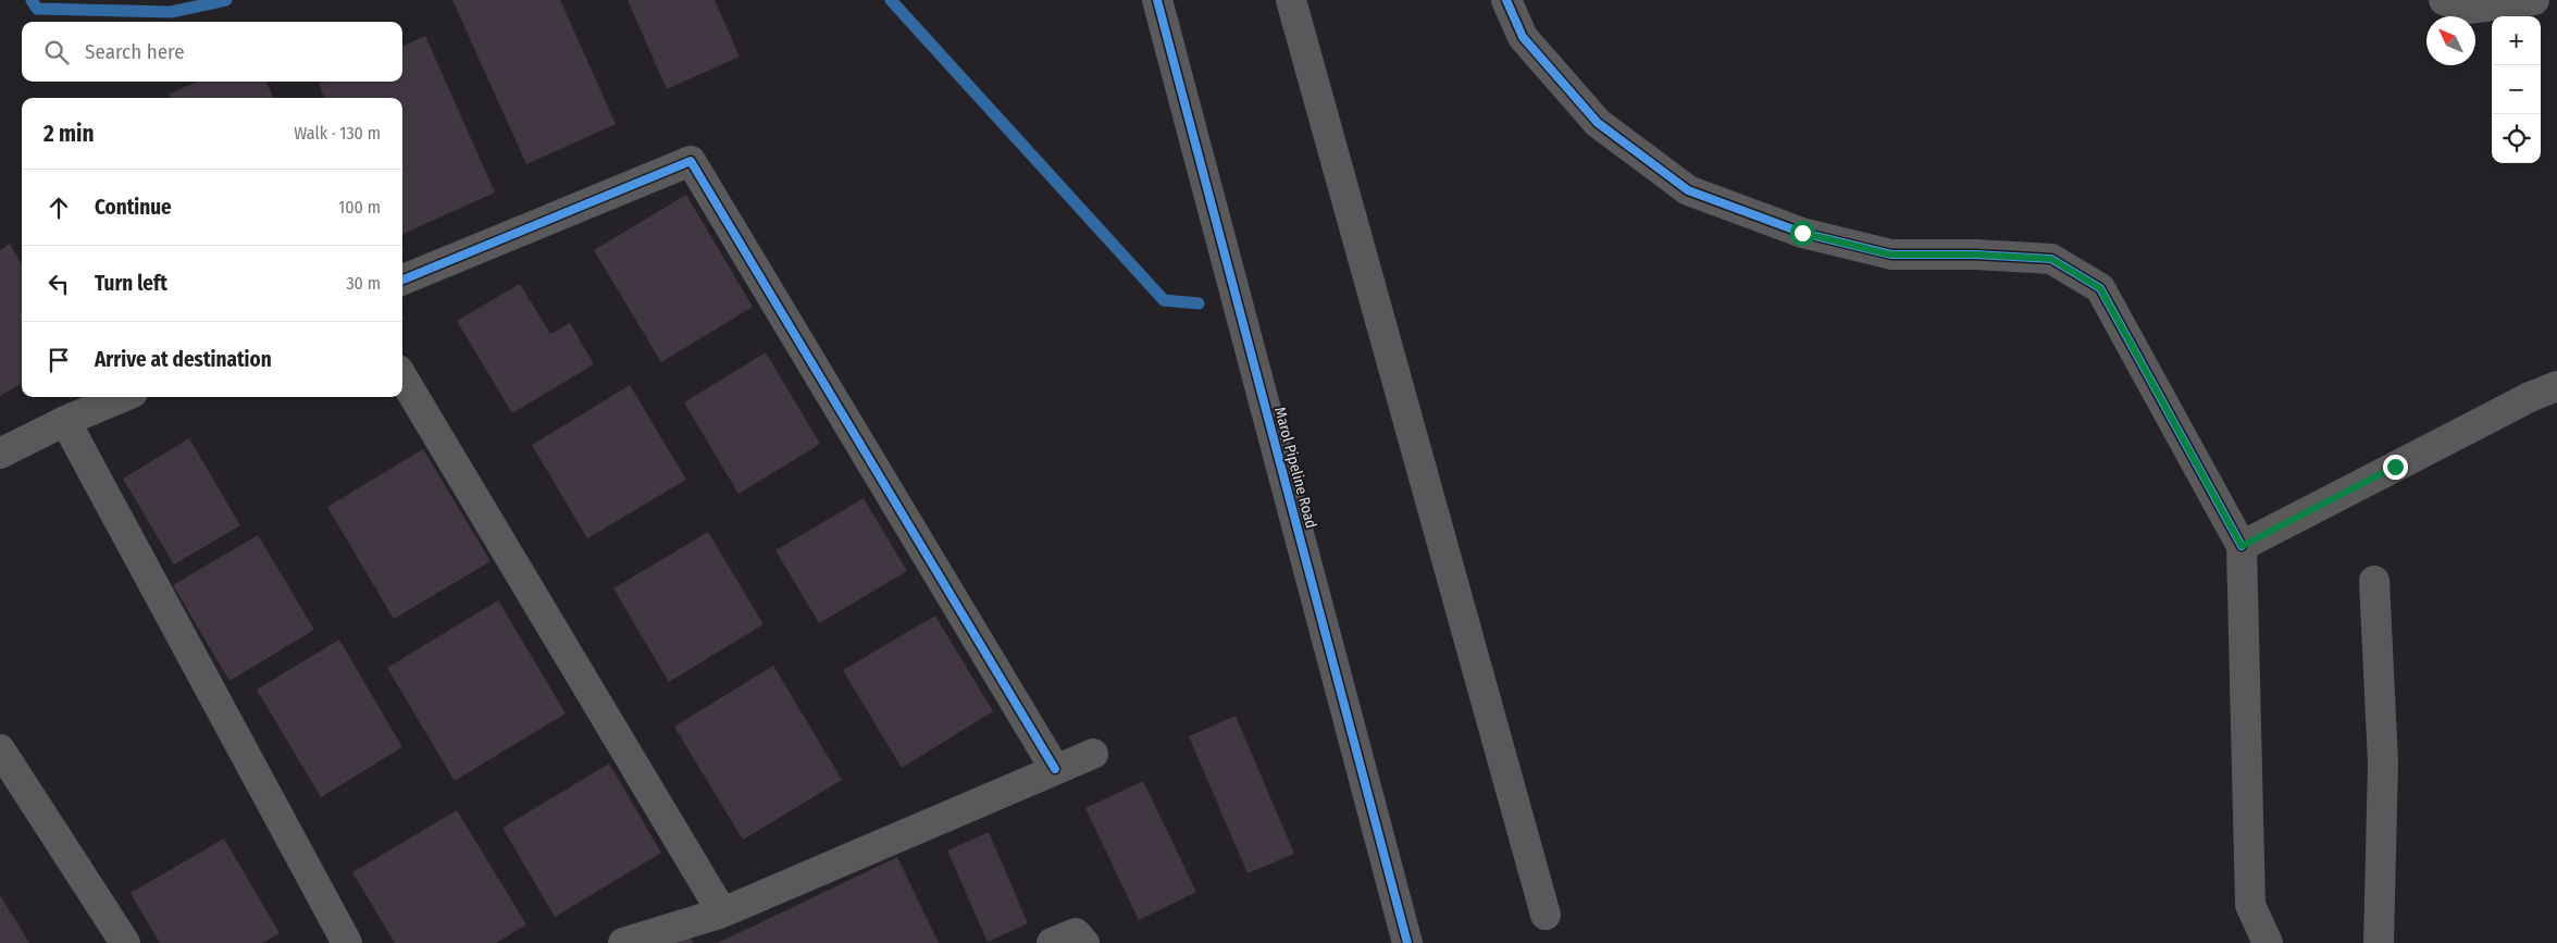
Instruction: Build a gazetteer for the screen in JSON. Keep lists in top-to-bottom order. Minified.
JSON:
{"streets":{"street":["Marol Pipeline Road"]},"north":"top left","page":{"map_buttons":["+","−"],"search":"Search here","heading":["2 min","Walk · 130 m"],"list":[["Continue","100 m"],["Turn left","30 m"],"Arrive at destination"]}}
